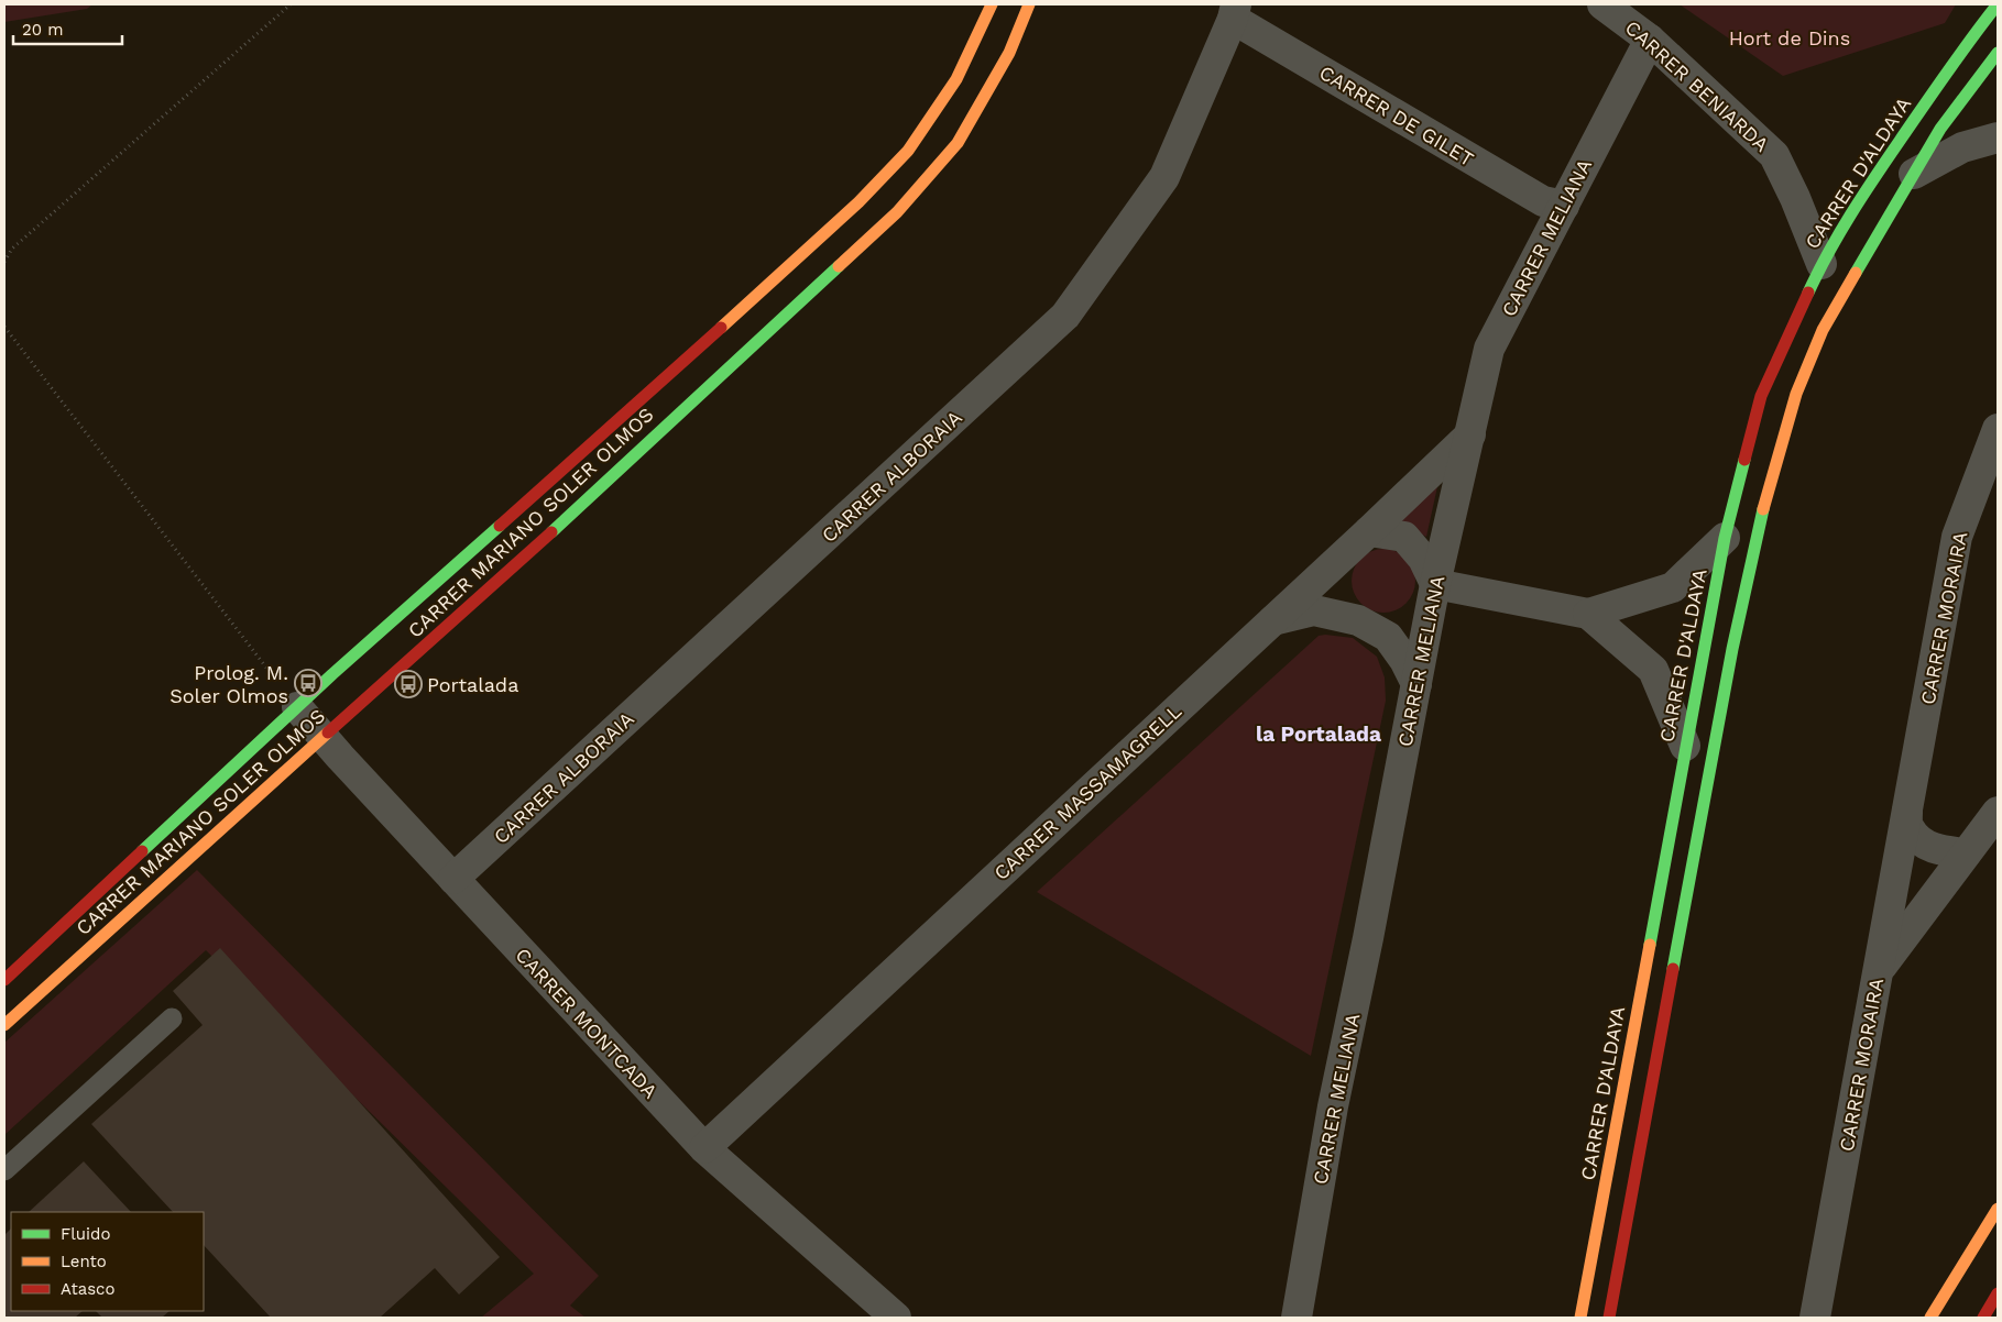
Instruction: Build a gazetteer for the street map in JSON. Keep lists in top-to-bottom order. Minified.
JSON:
{"streets":{"main road":["CARRER D'ALDAYA","CARRER MARIANO SOLER OLMOS"],"street":["CARRER BENIARDA","CARRER DE GILET","CARRER MELIANA","CARRER ALBORAIA","CARRER MORAIRA","CARRER MASSAMAGRELL","CARRER MONTCADA"]},"crossings":[["CARRER BENIARDA","CARRER D'ALDAYA"],["CARRER BENIARDA","CARRER MELIANA"],["CARRER DE GILET","CARRER MELIANA"],["CARRER DE GILET","CARRER ALBORAIA"],["CARRER MELIANA","CARRER MASSAMAGRELL"],["CARRER ALBORAIA","CARRER MONTCADA"],["CARRER MARIANO SOLER OLMOS","CARRER MONTCADA"],["CARRER MASSAMAGRELL","CARRER MONTCADA"]],"districts":["la Portalada"],"parks":["Hort de Dins"],"places":{"bus stop":["Prolog. M. Soler Olmos","Portalada"]},"legend":["Fluido","Lento","Atasco"],"scale_bar":"20 m"}
